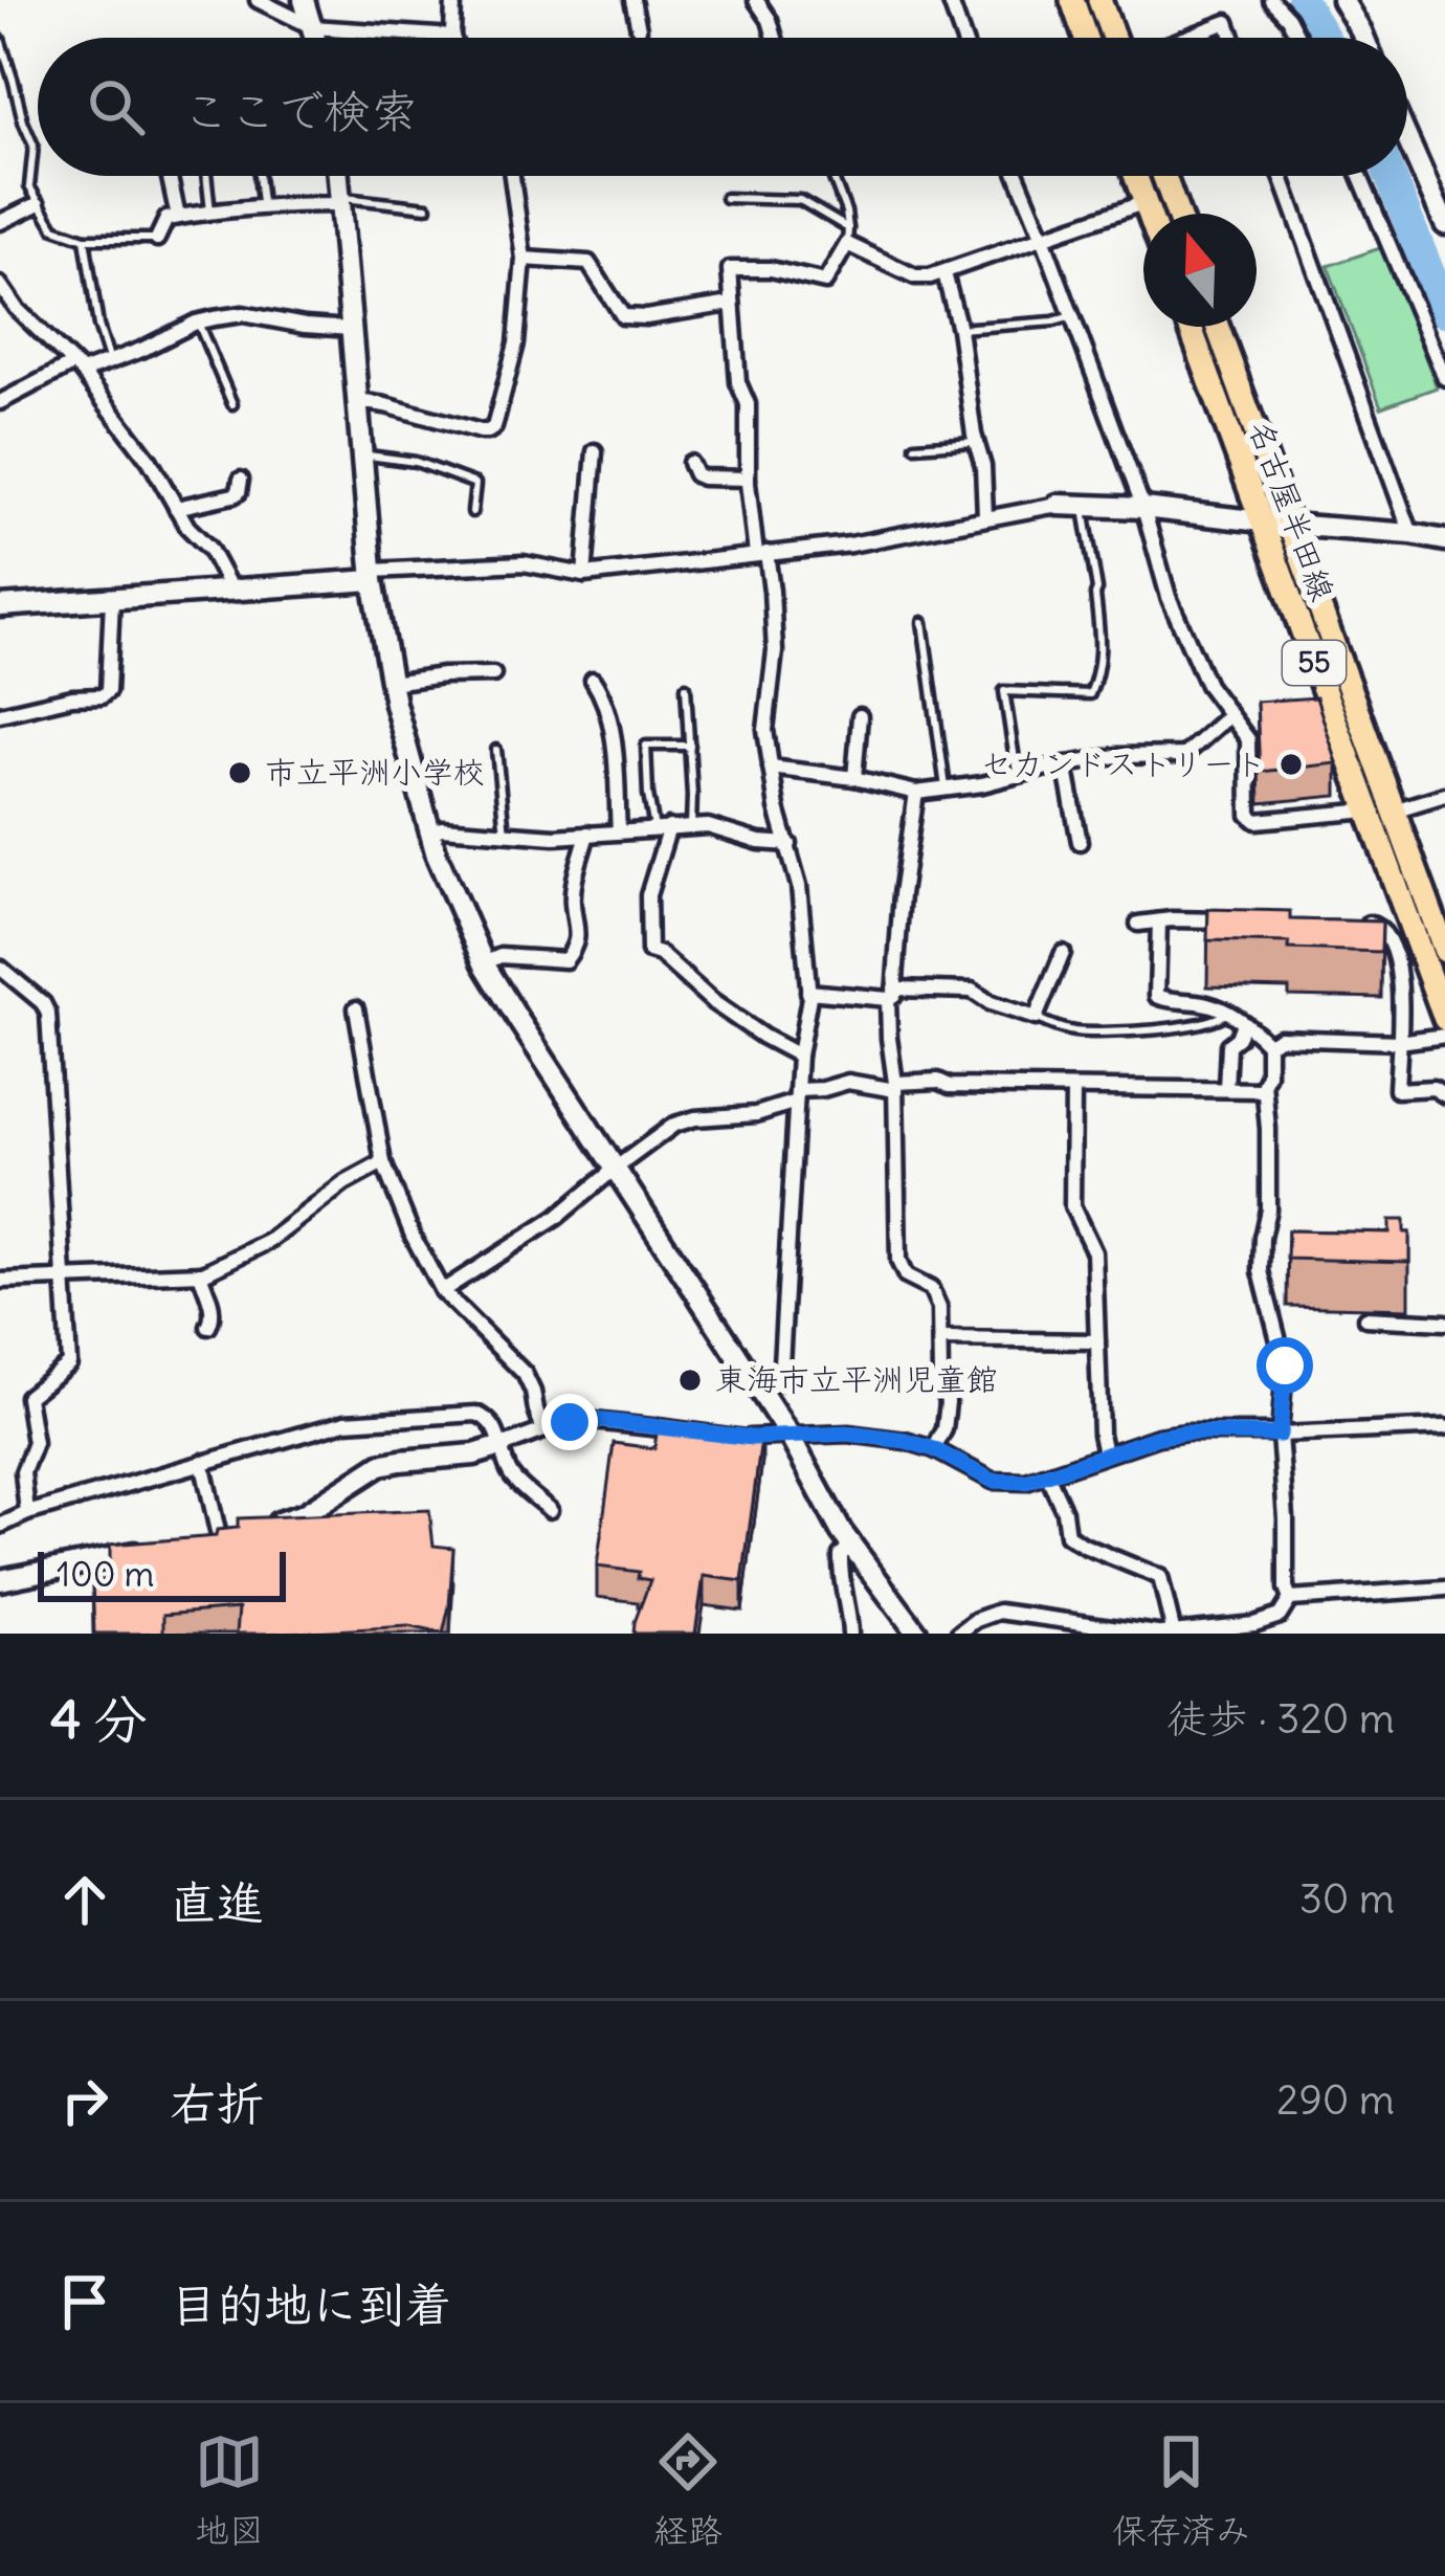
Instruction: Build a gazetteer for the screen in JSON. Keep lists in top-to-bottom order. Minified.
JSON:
{"streets":{"main road":["名古屋半田線","55"]},"places":["セカンドストリート","市立平洲小学校","東海市立平洲児童館"],"scale_bar":"100 m","north":"top","page":{"search":"ここで検索","scale":"100 m","heading":["4 分","徒歩 · 320 m"],"list":[["直進","30 m"],["右折","290 m"],"目的地に到着"],"nav":["地図","経路","保存済み"]}}
